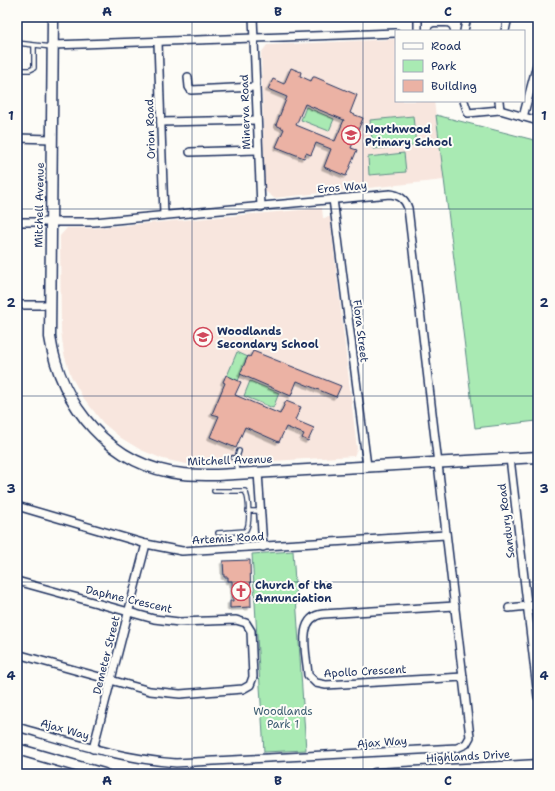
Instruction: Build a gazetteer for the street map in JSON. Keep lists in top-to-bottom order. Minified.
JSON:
{"streets":{"street":["Minerva Road","Orion Road","Eros Way","Mitchell Avenue","Flora Street","Sandury Road","Artemis Road","Daphne Crescent","Demeter Street","Apollo Crescent","Ajax Way","Highlands Drive"]},"crossings":[["Minerva Road","Eros Way"],["Orion Road","Eros Way"],["Eros Way","Mitchell Avenue"],["Eros Way","Flora Street"],["Eros Way","Ajax Way"],["Mitchell Avenue","Flora Street"],["Mitchell Avenue","Sandury Road"],["Mitchell Avenue","Ajax Way"],["Artemis Road","Demeter Street"],["Artemis Road","Ajax Way"],["Daphne Crescent","Demeter Street"],["Demeter Street","Ajax Way"],["Apollo Crescent","Ajax Way"]],"parks":["Woodlands Park 1"],"places":{"school or university":["Northwood Primary School","Woodlands Secondary School"],"church":["Church of the Annunciation"]},"legend":["Road","Park","Building"],"grid":{"columns":["A","B","C"],"rows":["1","2","3","4"]}}
